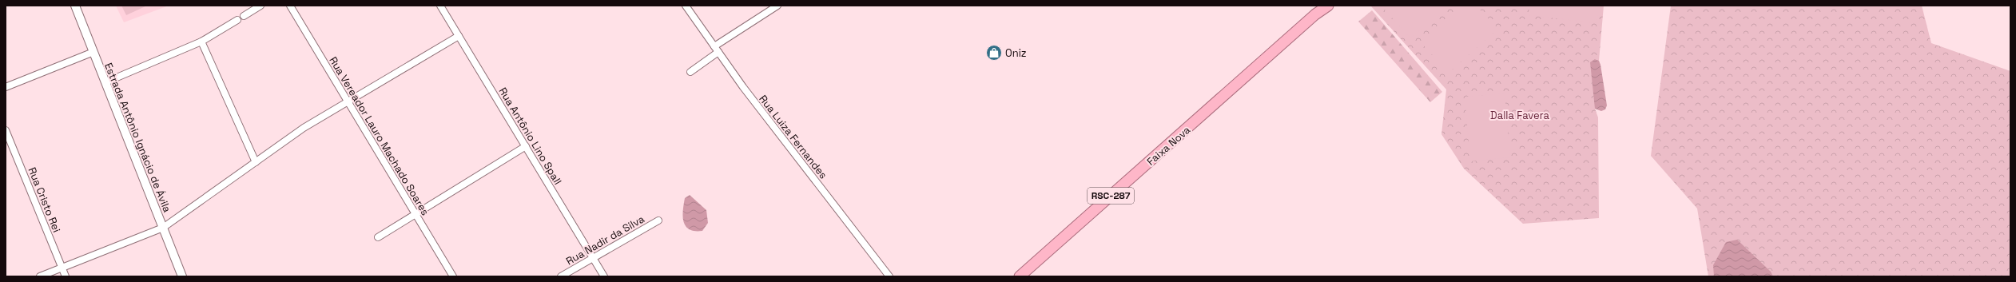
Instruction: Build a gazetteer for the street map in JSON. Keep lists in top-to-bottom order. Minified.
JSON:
{"streets":{"highway":["Faixa Nova","RSC-287"],"street":["Rua Vereador Lauro Machado Soares","Rua Antônio Lino Spall","Rua Luiza Fernandes","Estrada Antônio Ignácio de Ávila","Rua Cristo Rei","Rua Nadir da Silva"]},"crossings":[["Rua Antônio Lino Spall","Rua Nadir da Silva"]],"parks":["Dalla Favera"],"places":{"shop":["Oniz"]}}
